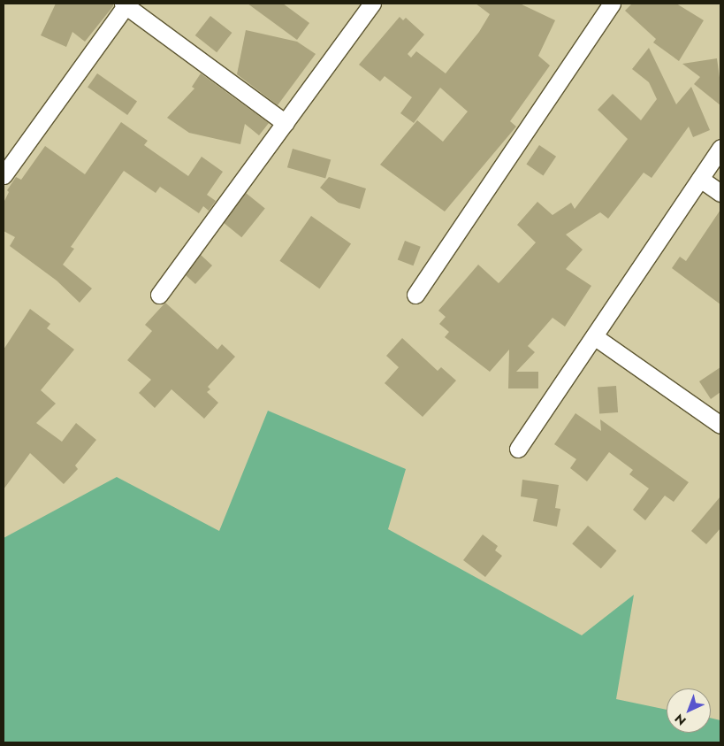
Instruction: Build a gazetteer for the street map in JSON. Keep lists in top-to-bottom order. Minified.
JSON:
{"north":"bottom left"}
